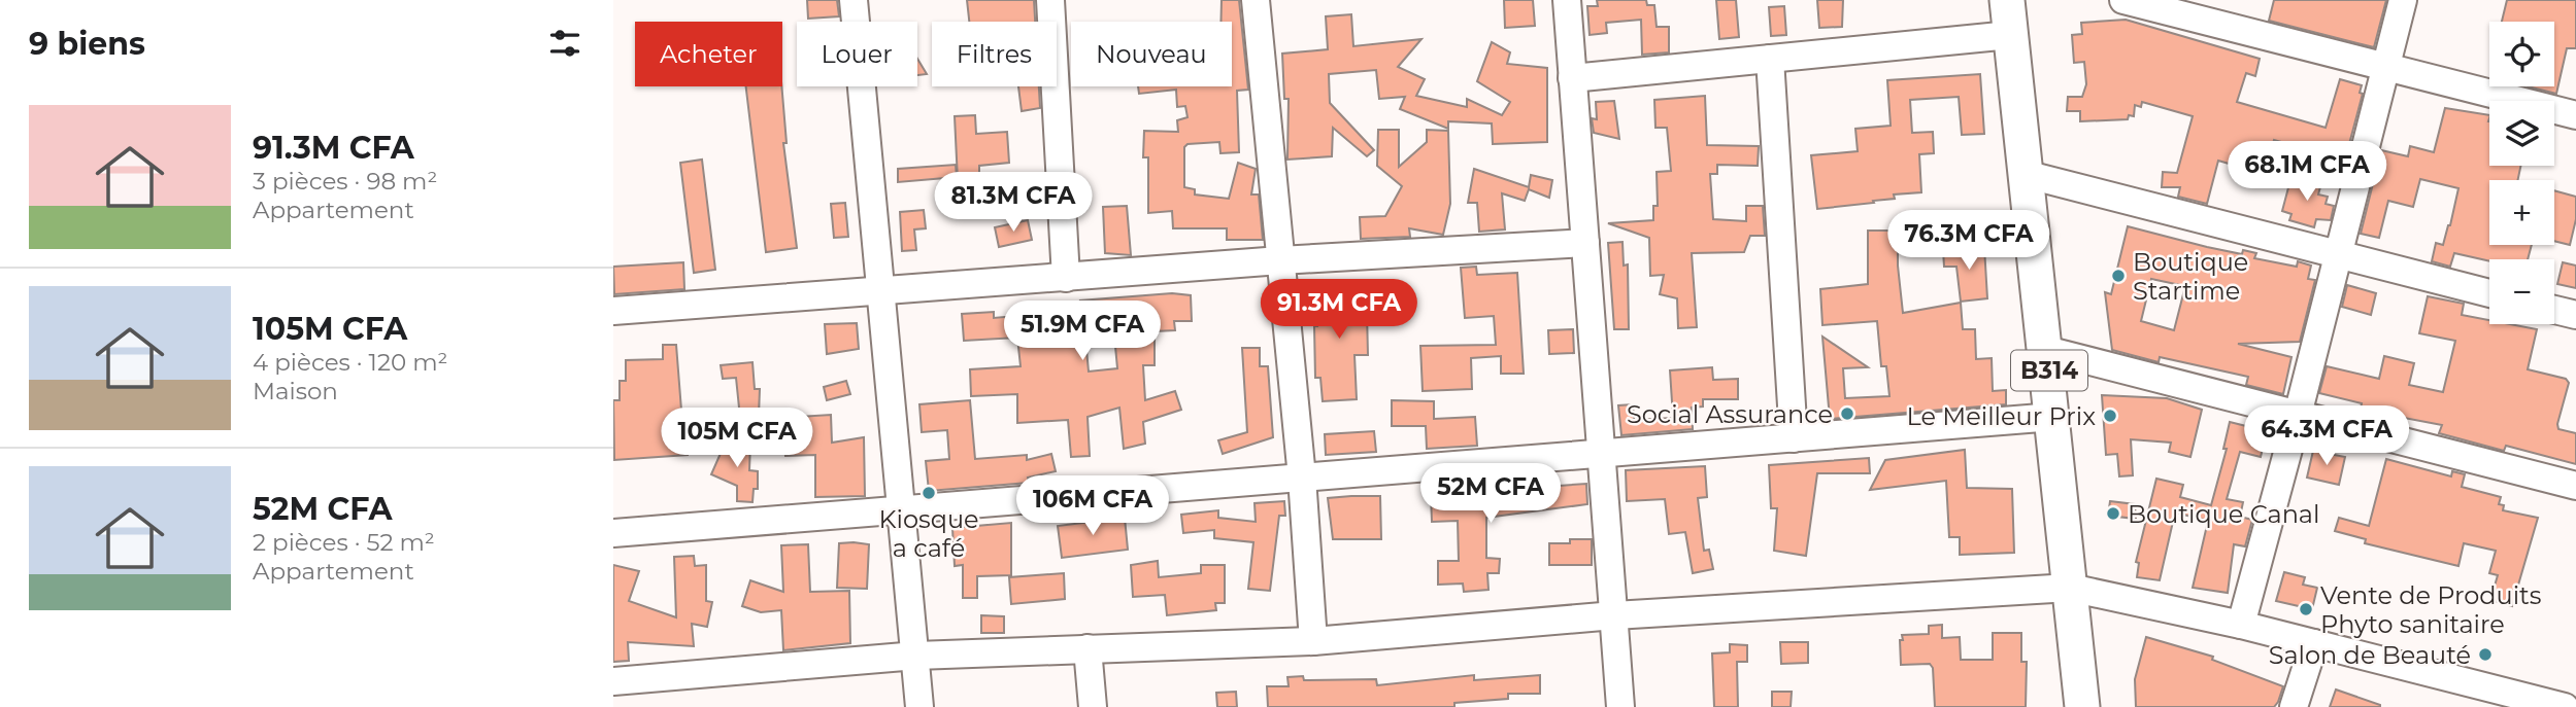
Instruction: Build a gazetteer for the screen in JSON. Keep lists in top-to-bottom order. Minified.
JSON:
{"streets":{"main road":["B314"]},"places":["Boutique Startime","Social Assurance","Le Meilleur Prix","Kiosque a café","Boutique Canal","Vente de Produits Phyto sanitaire","Salon de Beauté"],"page":{"heading":"9 biens","map_buttons":["+","−"],"chip":["Acheter","Louer","Filtres","Nouveau"],"list":[{"name":"91.3M CFA","note":"3 pièces · 98 m² · Appartement"},{"name":"105M CFA","note":"4 pièces · 120 m² · Maison"},{"name":"52M CFA","note":"2 pièces · 52 m² · Appartement"}],"price":["68.1M CFA","81.3M CFA","76.3M CFA","91.3M CFA","51.9M CFA","64.3M CFA","105M CFA","52M CFA","106M CFA"]}}
